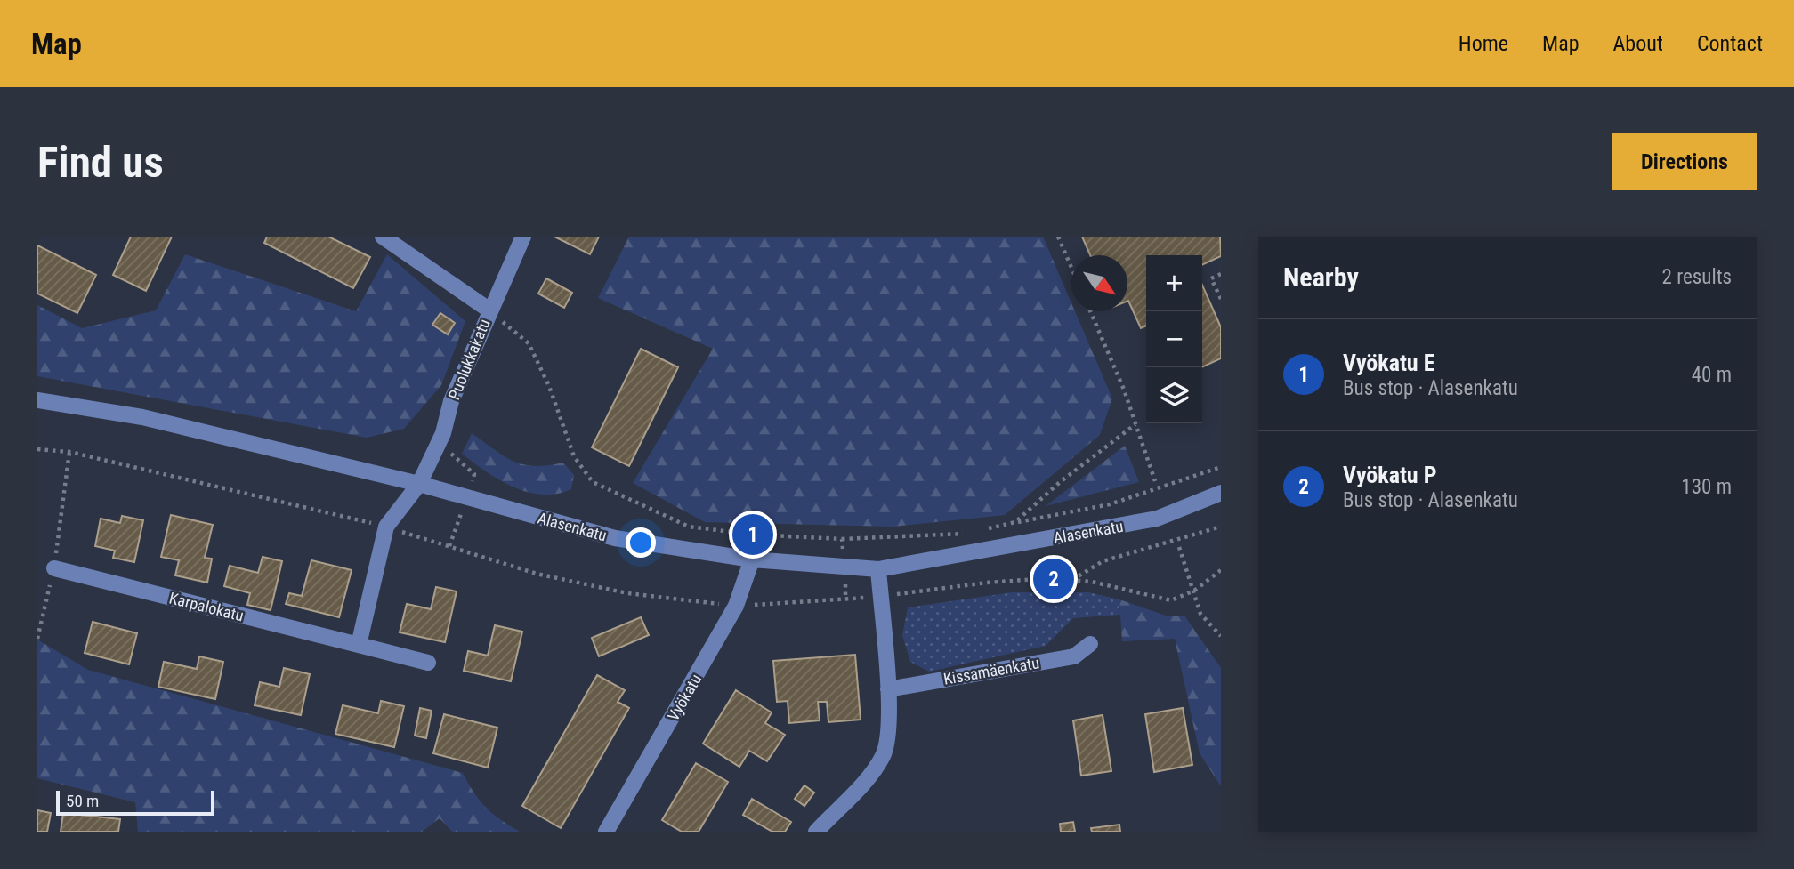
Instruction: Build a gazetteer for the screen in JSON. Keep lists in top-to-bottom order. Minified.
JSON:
{"streets":{"street":["Puolukkakatu","Alasenkatu","Karpalokatu","Kissamäenkatu","Vyökatu"]},"crossings":[["Puolukkakatu","Alasenkatu"],["Alasenkatu","Vyökatu"]],"scale_bar":"50 m","north":"bottom right","page":{"header":"Map","nav":["Home","Map","About","Contact"],"buttons":"Directions","title":"Find us","heading":["Nearby","2 results"],"map_buttons":["+","−"],"list":[{"mark":"1","name":"Vyökatu E","note":"Bus stop · Alasenkatu","value":"40 m"},{"mark":"2","name":"Vyökatu P","note":"Bus stop · Alasenkatu","value":"130 m"}],"pins":["1","2"],"scale":"50 m"}}
